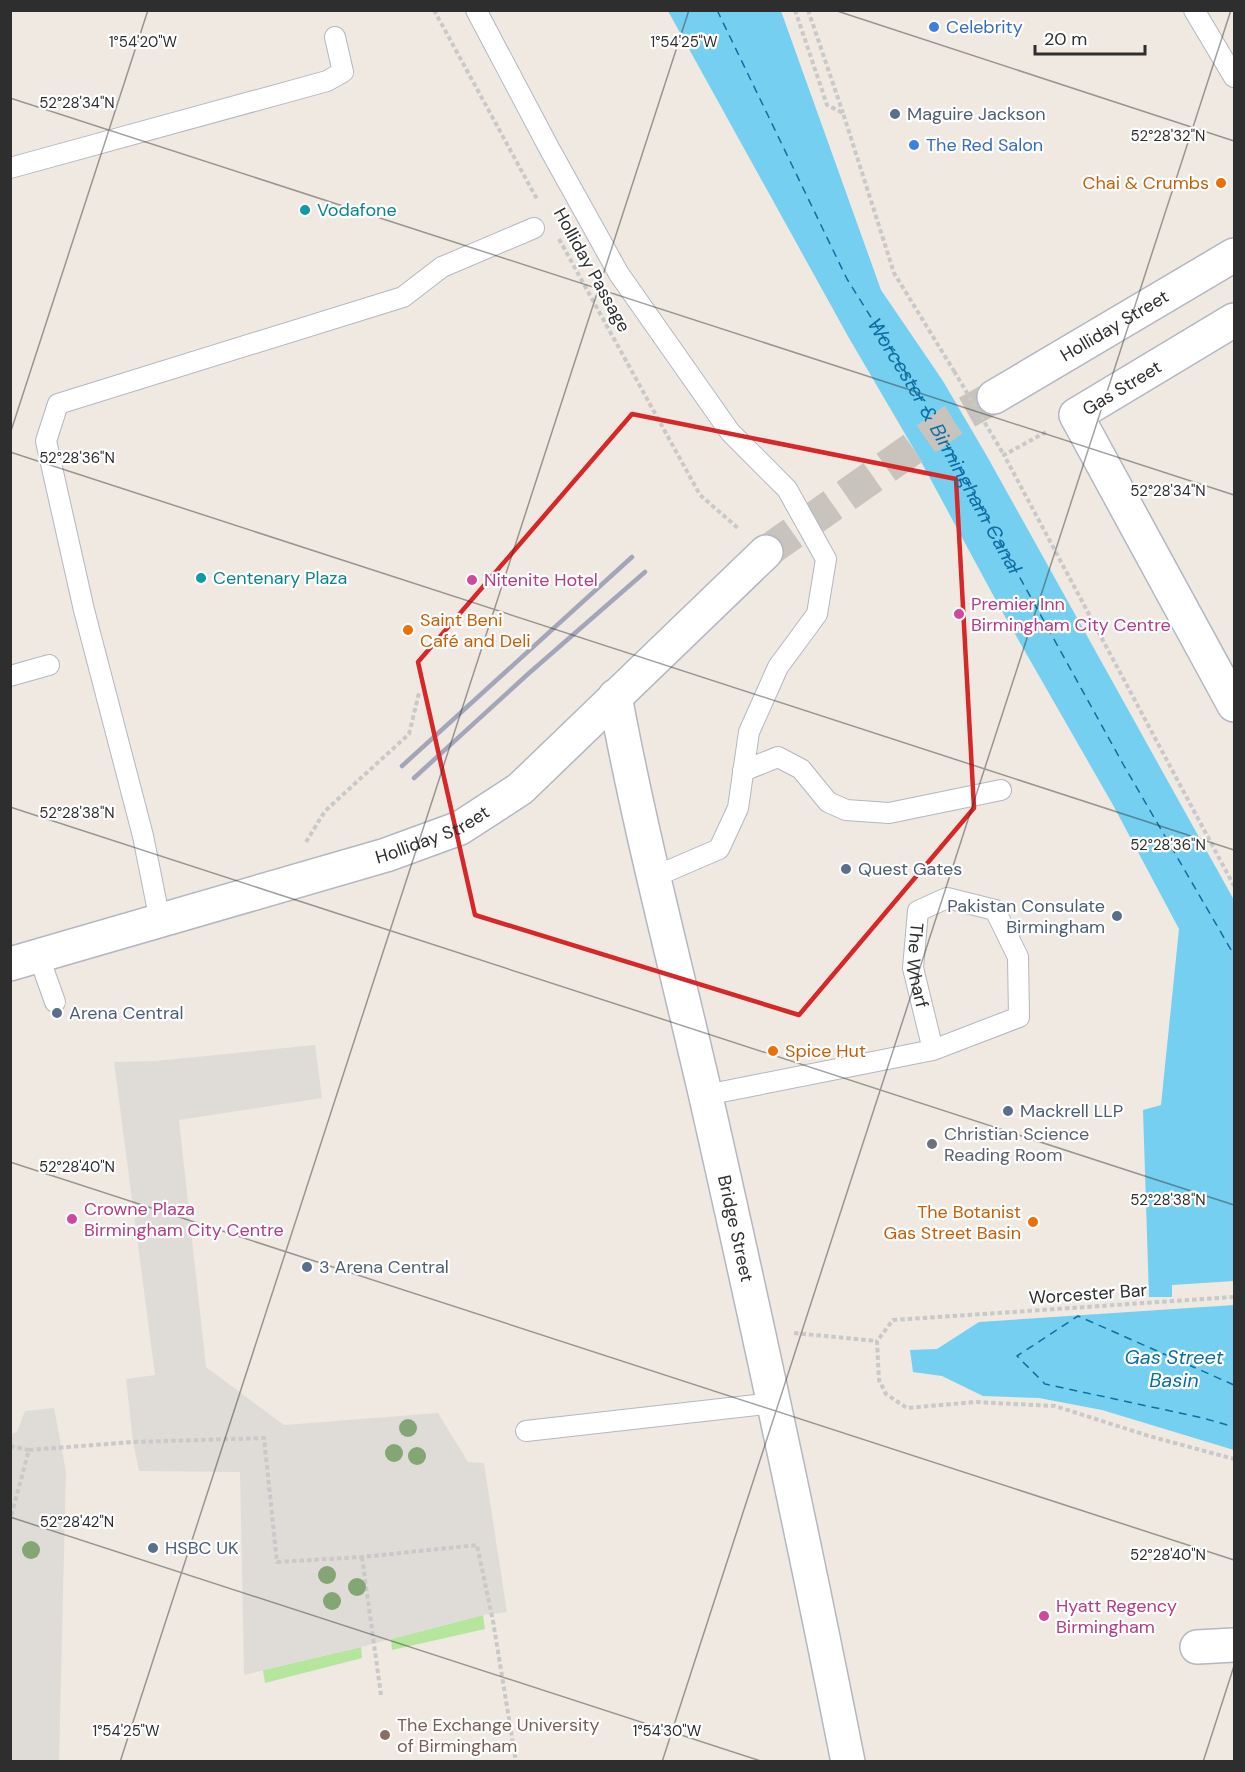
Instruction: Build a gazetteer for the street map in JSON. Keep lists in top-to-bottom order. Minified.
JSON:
{"streets":{"street":["Holliday Street","Gas Street","Bridge Street"],"lane":["The Wharf"],"path":["Holliday Passage","Worcester Bar"]},"crossings":[["Holliday Street","Bridge Street"],["The Wharf","Bridge Street"]],"water":["Worcester & Birmingham Canal","Gas Street Basin"],"places":["Celebrity","Maguire Jackson","The Red Salon","Chai & Crumbs","Vodafone","Centenary Plaza","Nitenite Hotel","Premier Inn Birmingham City Centre","Saint Beni Café and Deli","Quest Gates","Pakistan Consulate Birmingham","Arena Central","Spice Hut","Mackrell LLP","Christian Science Reading Room","Crowne Plaza Birmingham City Centre","The Botanist Gas Street Basin","3 Arena Central","HSBC UK","Hyatt Regency Birmingham","The Exchange University of Birmingham"],"scale_bar":"20 m","coordinates":["1°54'20\"W","1°54'25\"W","52°28'34\"N","52°28'32\"N","52°28'36\"N","52°28'38\"N","52°28'40\"N","52°28'42\"N","1°54'30\"W"]}
